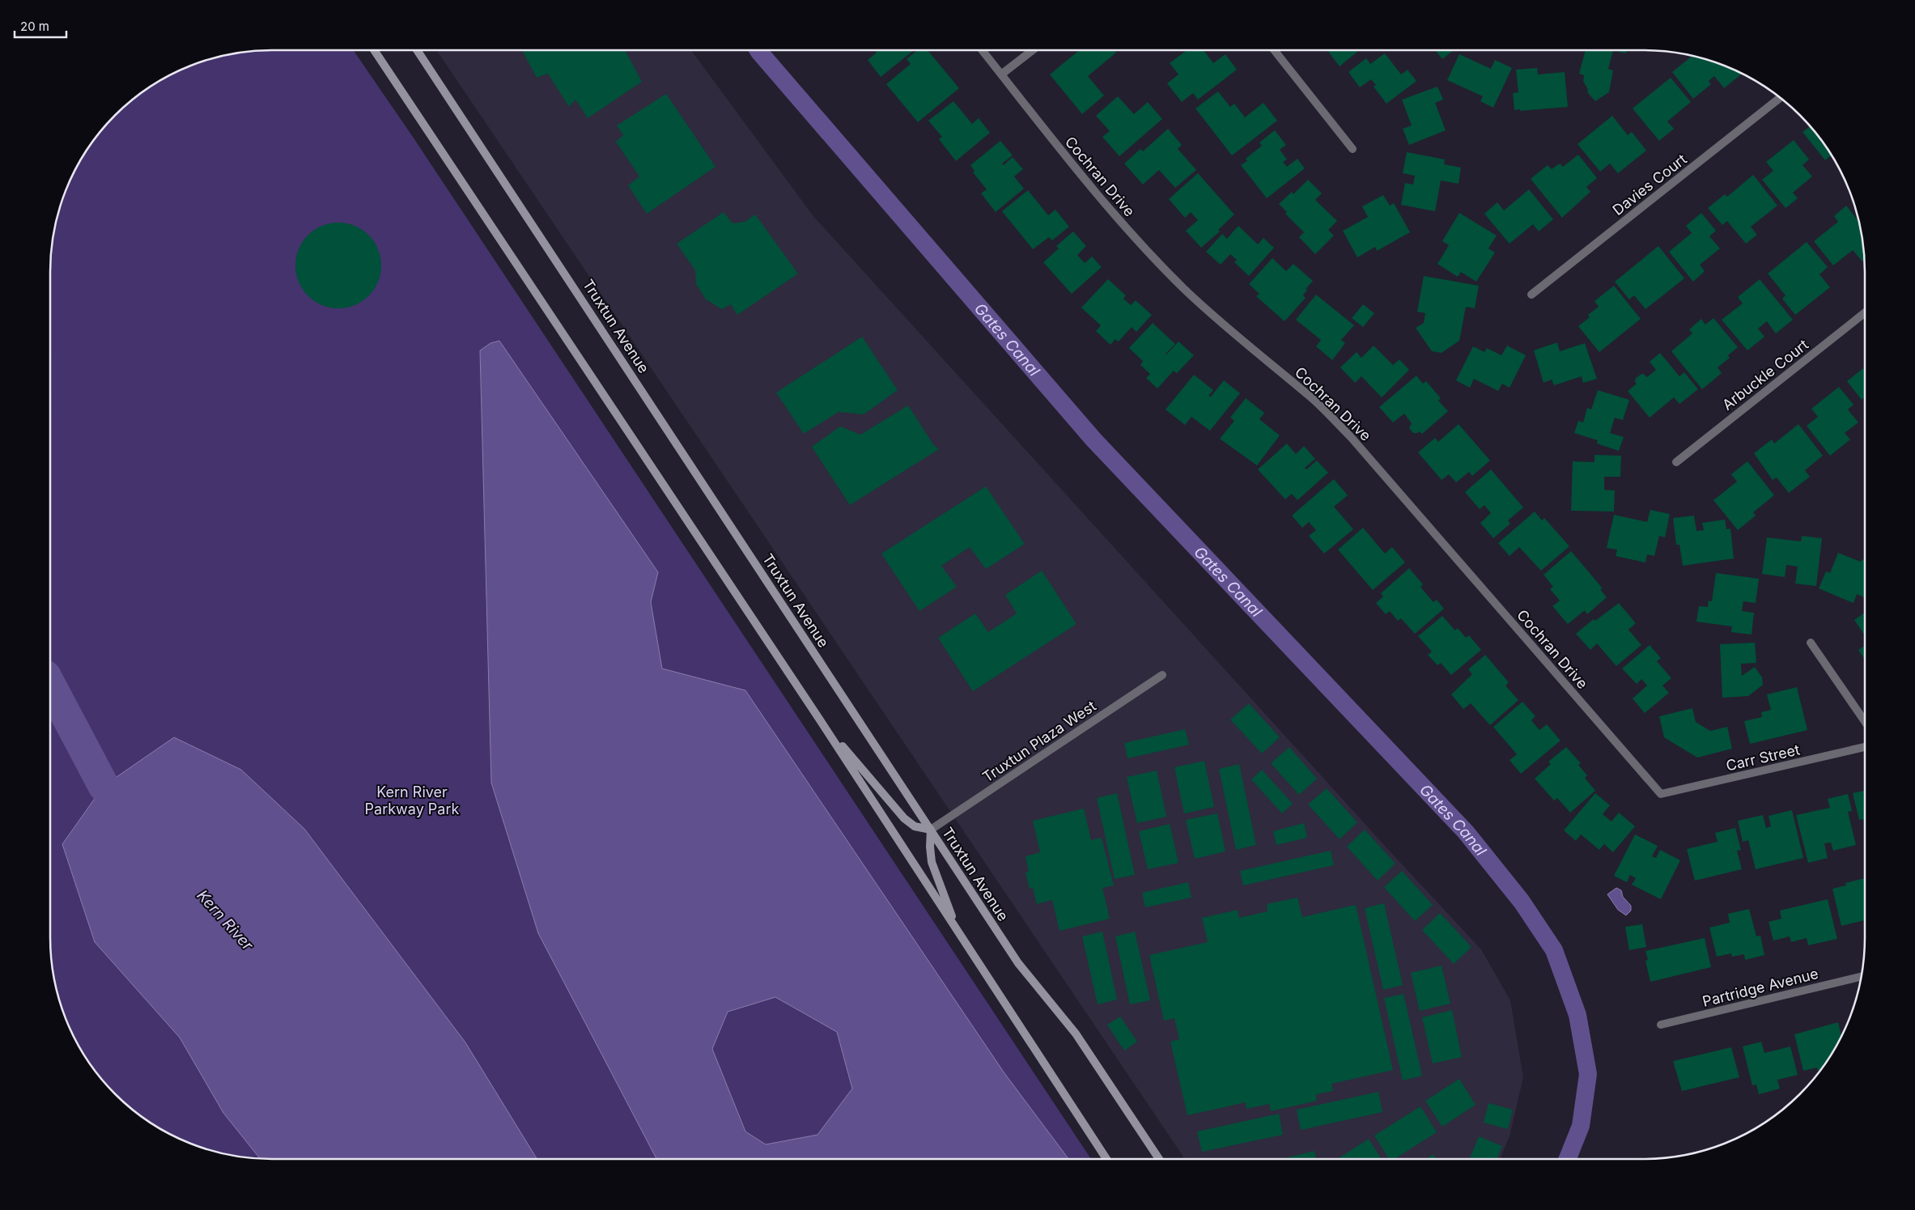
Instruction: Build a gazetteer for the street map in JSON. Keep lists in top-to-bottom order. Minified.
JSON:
{"streets":{"main road":["Truxtun Avenue"],"street":["Cochran Drive","Davies Court","Arbuckle Court","Truxtun Plaza West","Carr Street","Partridge Avenue"]},"crossings":[["Cochran Drive","Carr Street"],["Truxtun Avenue","Truxtun Plaza West"]],"water":["Gates Canal","Kern River"],"parks":["Kern River Parkway Park"],"scale_bar":"20 m"}
